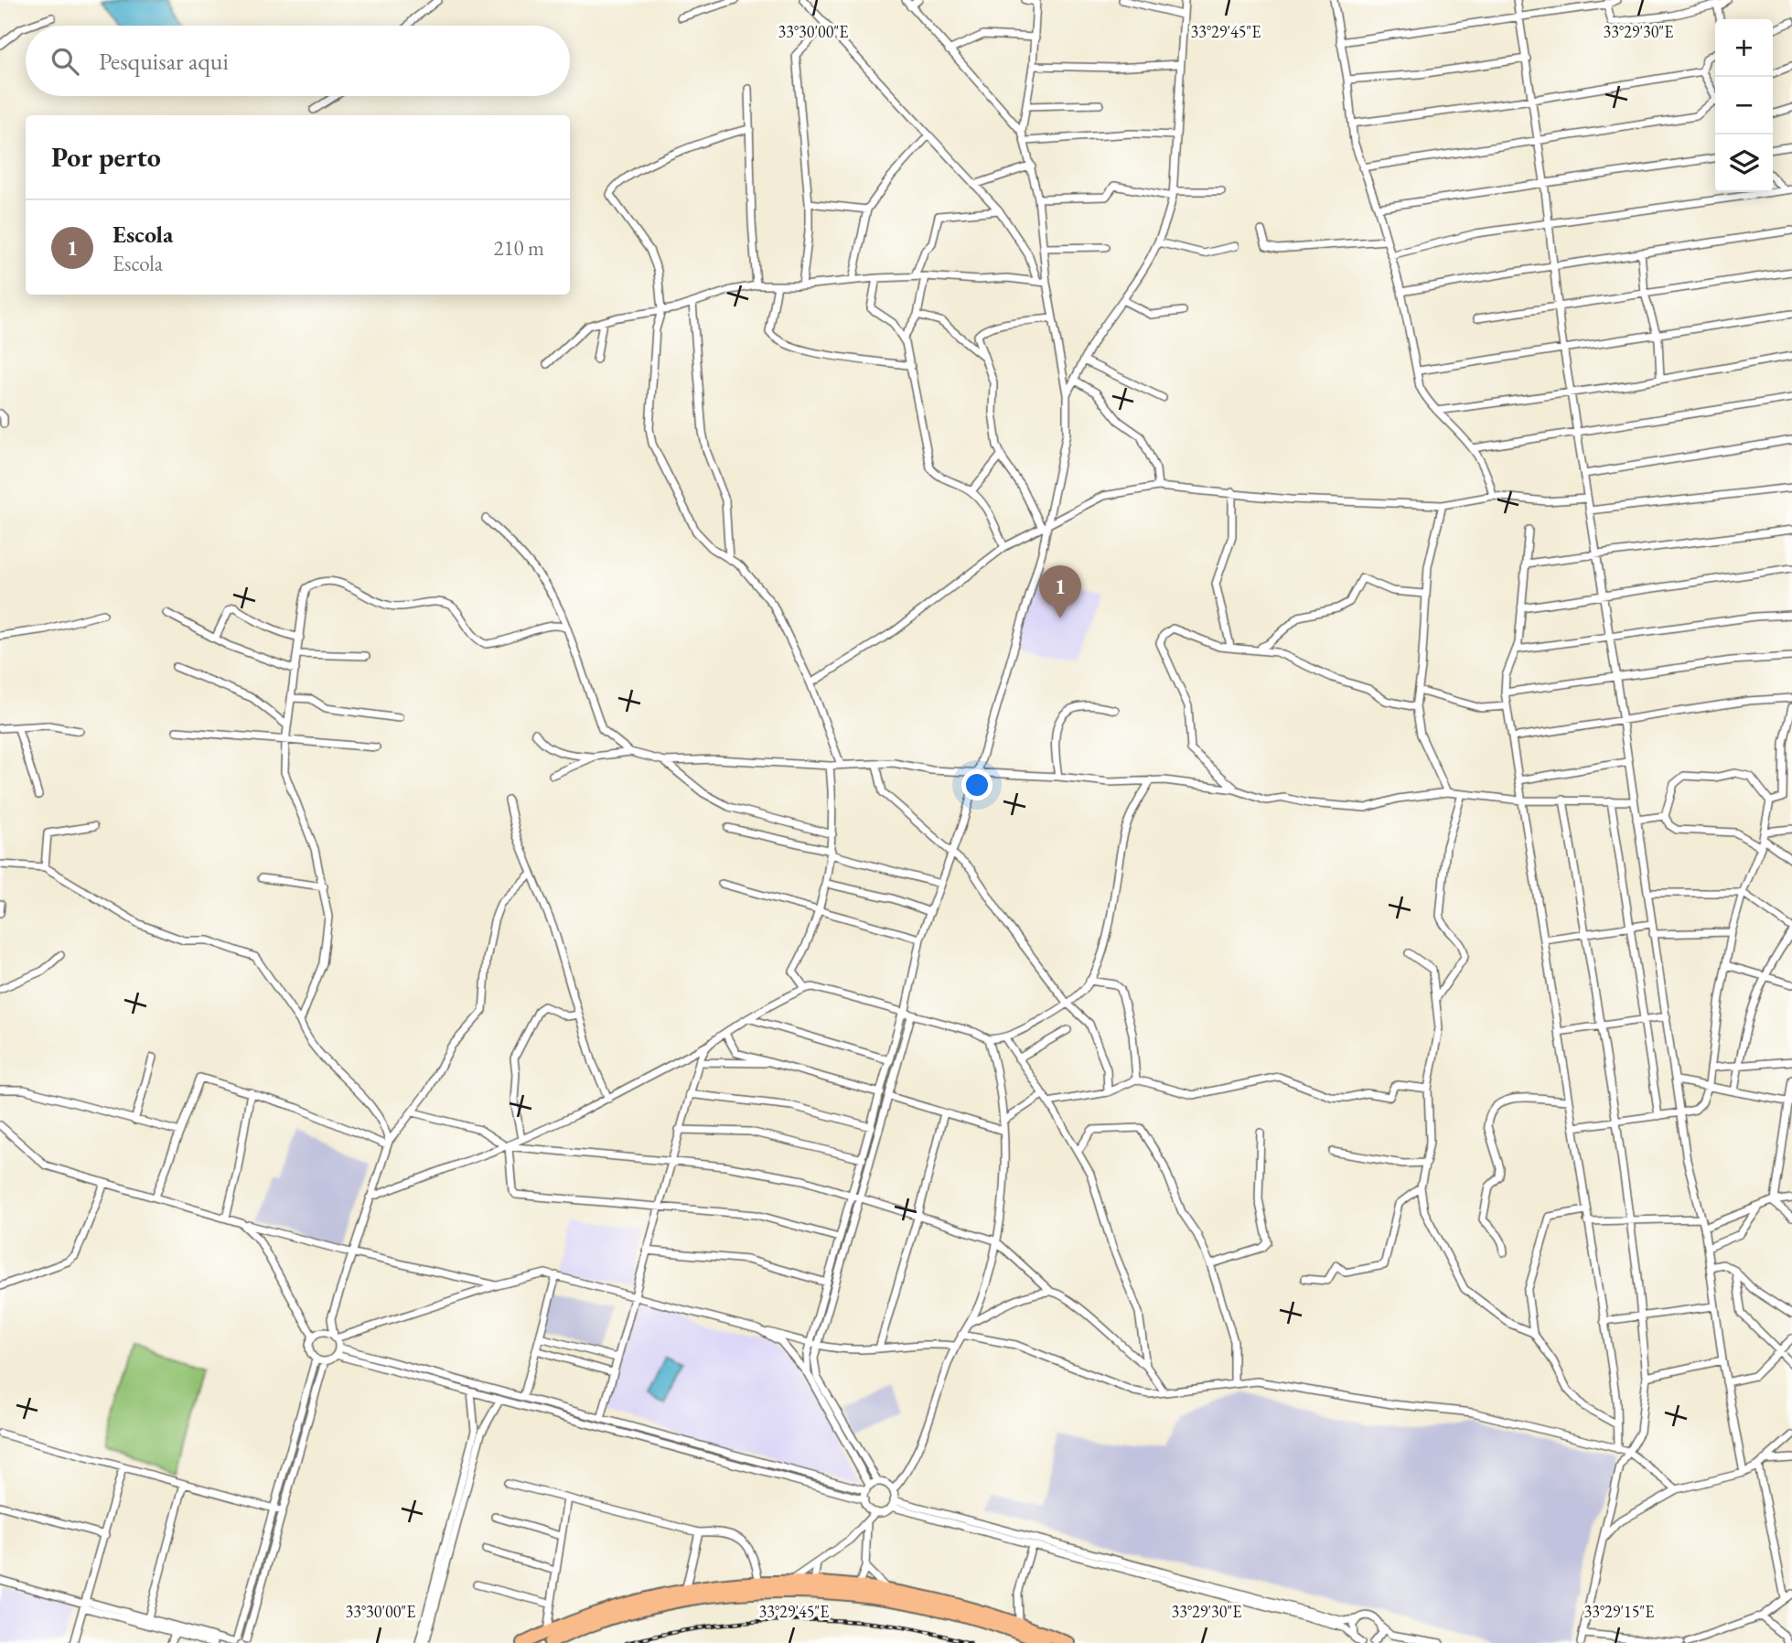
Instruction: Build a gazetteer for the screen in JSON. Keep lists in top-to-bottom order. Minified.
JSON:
{"page":{"map_buttons":["+","−"],"search":"Pesquisar aqui","heading":"Por perto","list":[{"mark":"1","name":"Escola","note":"Escola","value":"210 m"}],"pins":"1"},"coordinates":["33°30'00\"E","33°29'45\"E","33°29'30\"E","33°29'15\"E"]}
